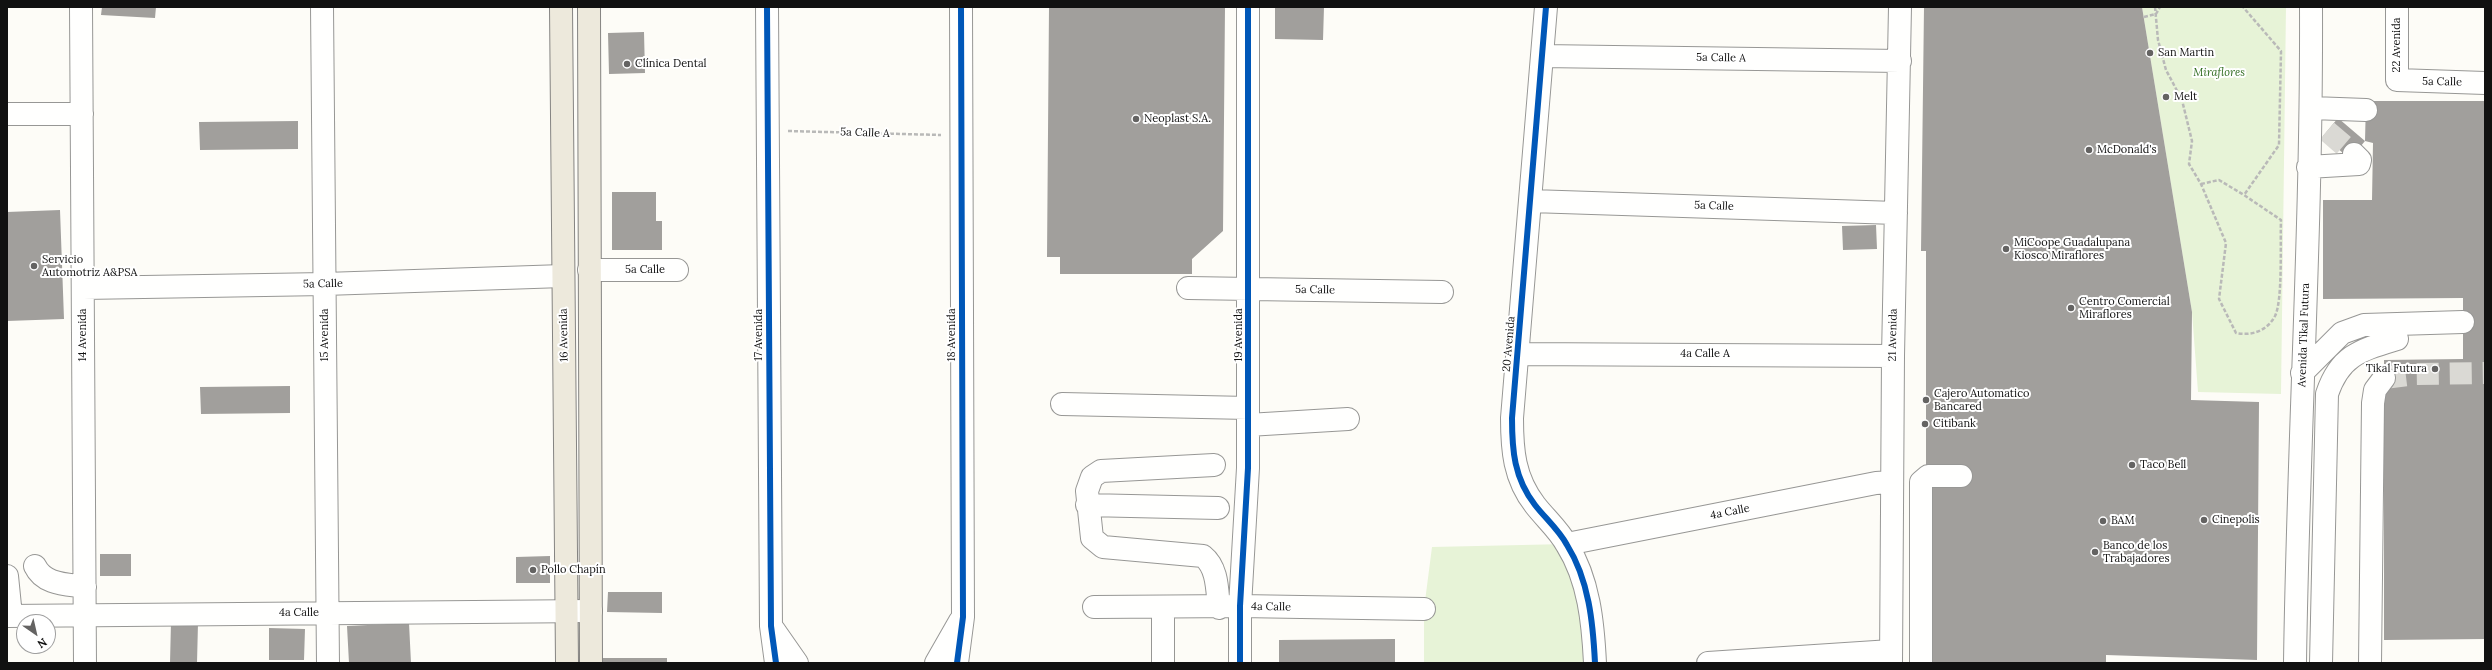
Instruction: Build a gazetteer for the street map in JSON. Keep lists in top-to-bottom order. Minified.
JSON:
{"streets":{"main road":["16 Avenida"],"street":["22 Avenida","5a Calle A","5a Calle","14 Avenida","15 Avenida","17 Avenida","18 Avenida","19 Avenida","21 Avenida","Avenida Tikal Futura","20 Avenida","4a Calle A","4a Calle"]},"crossings":[["22 Avenida","5a Calle"],["5a Calle A","17 Avenida"],["5a Calle A","18 Avenida"],["5a Calle A","21 Avenida"],["5a Calle A","20 Avenida"],["5a Calle","14 Avenida"],["5a Calle","15 Avenida"],["5a Calle","16 Avenida"],["5a Calle","19 Avenida"],["5a Calle","21 Avenida"],["5a Calle","20 Avenida"],["14 Avenida","4a Calle"],["15 Avenida","4a Calle"],["16 Avenida","4a Calle"],["19 Avenida","4a Calle"],["21 Avenida","4a Calle A"],["21 Avenida","4a Calle"],["20 Avenida","4a Calle A"],["20 Avenida","4a Calle"]],"parks":["Miraflores"],"places":["San Martin","Clínica Dental","Melt","Neoplast S.A.","McDonald's","MiCoope Guadalupana Kiosco Miraflores","Servicio Automotriz A&PSA","Centro Comercial Miraflores","Tikal Futura","Cajero Automatico Bancared","Citibank","Taco Bell","Cinepolis","BAM","Banco de los Trabajadores","Pollo Chapín"],"north":"bottom right"}
